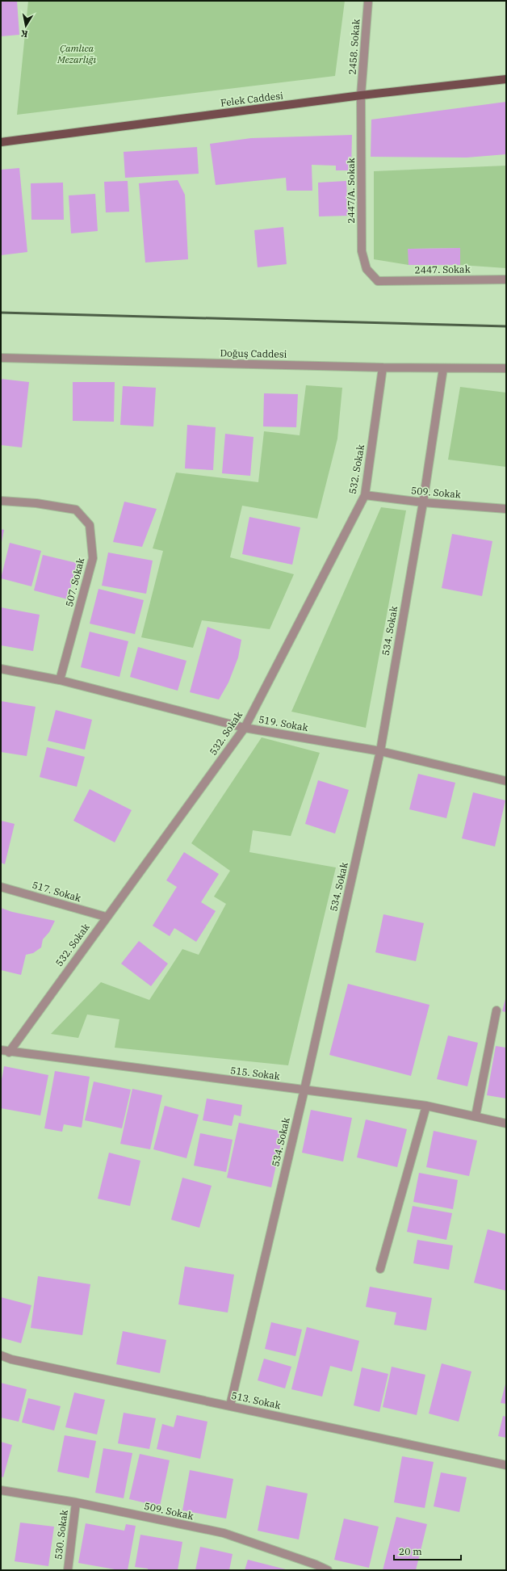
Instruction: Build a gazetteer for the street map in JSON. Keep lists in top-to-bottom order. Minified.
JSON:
{"streets":{"main road":["Felek Caddesi"],"street":["2458. Sokak","2447/A. Sokak","2447. Sokak","Doğuş Caddesi","532. Sokak","509. Sokak","507. Sokak","534. Sokak","519. Sokak","517. Sokak","515. Sokak","513. Sokak","530. Sokak"]},"crossings":[["2458. Sokak","Felek Caddesi"],["2458. Sokak","2447/A. Sokak"],["Felek Caddesi","2447/A. Sokak"],["2447/A. Sokak","2447. Sokak"],["Doğuş Caddesi","532. Sokak"],["Doğuş Caddesi","534. Sokak"],["532. Sokak","509. Sokak"],["532. Sokak","519. Sokak"],["532. Sokak","517. Sokak"],["532. Sokak","515. Sokak"],["509. Sokak","534. Sokak"],["509. Sokak","530. Sokak"],["507. Sokak","519. Sokak"],["534. Sokak","519. Sokak"],["534. Sokak","515. Sokak"],["534. Sokak","513. Sokak"]],"parks":["Çamlıca Mezarlığı"],"scale_bar":"20 m","north":"bottom"}
